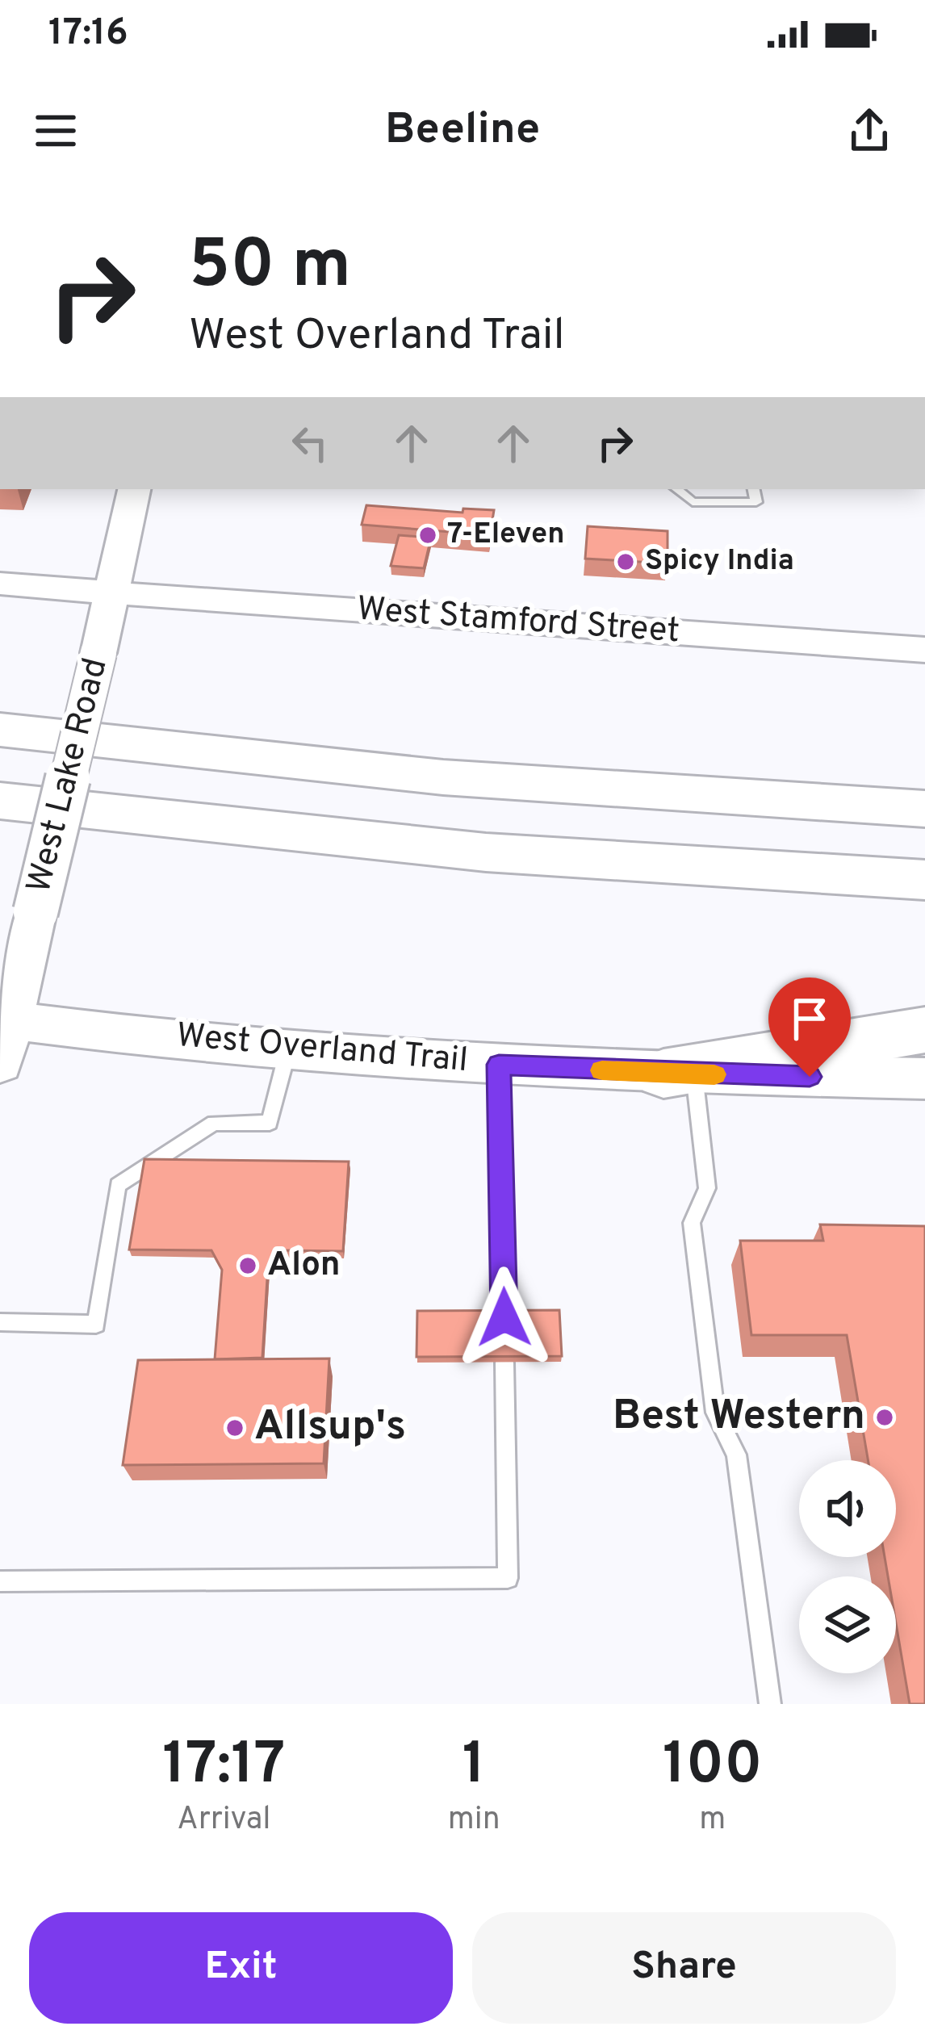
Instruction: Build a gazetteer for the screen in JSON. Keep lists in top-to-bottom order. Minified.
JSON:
{"streets":{"main road":["West Stamford Street","West Lake Road","West Overland Trail"]},"crossings":[["West Stamford Street","West Lake Road"],["West Lake Road","West Overland Trail"]],"places":["7-Eleven","Spicy India","Alon","Best Western","Allsup's"],"page":{"status":"17:16","header":"Beeline","turn":["50 m","West Overland Trail"],"eta":["17:17","Arrival","1","min","100","m"],"buttons":["Exit","Share"]}}
